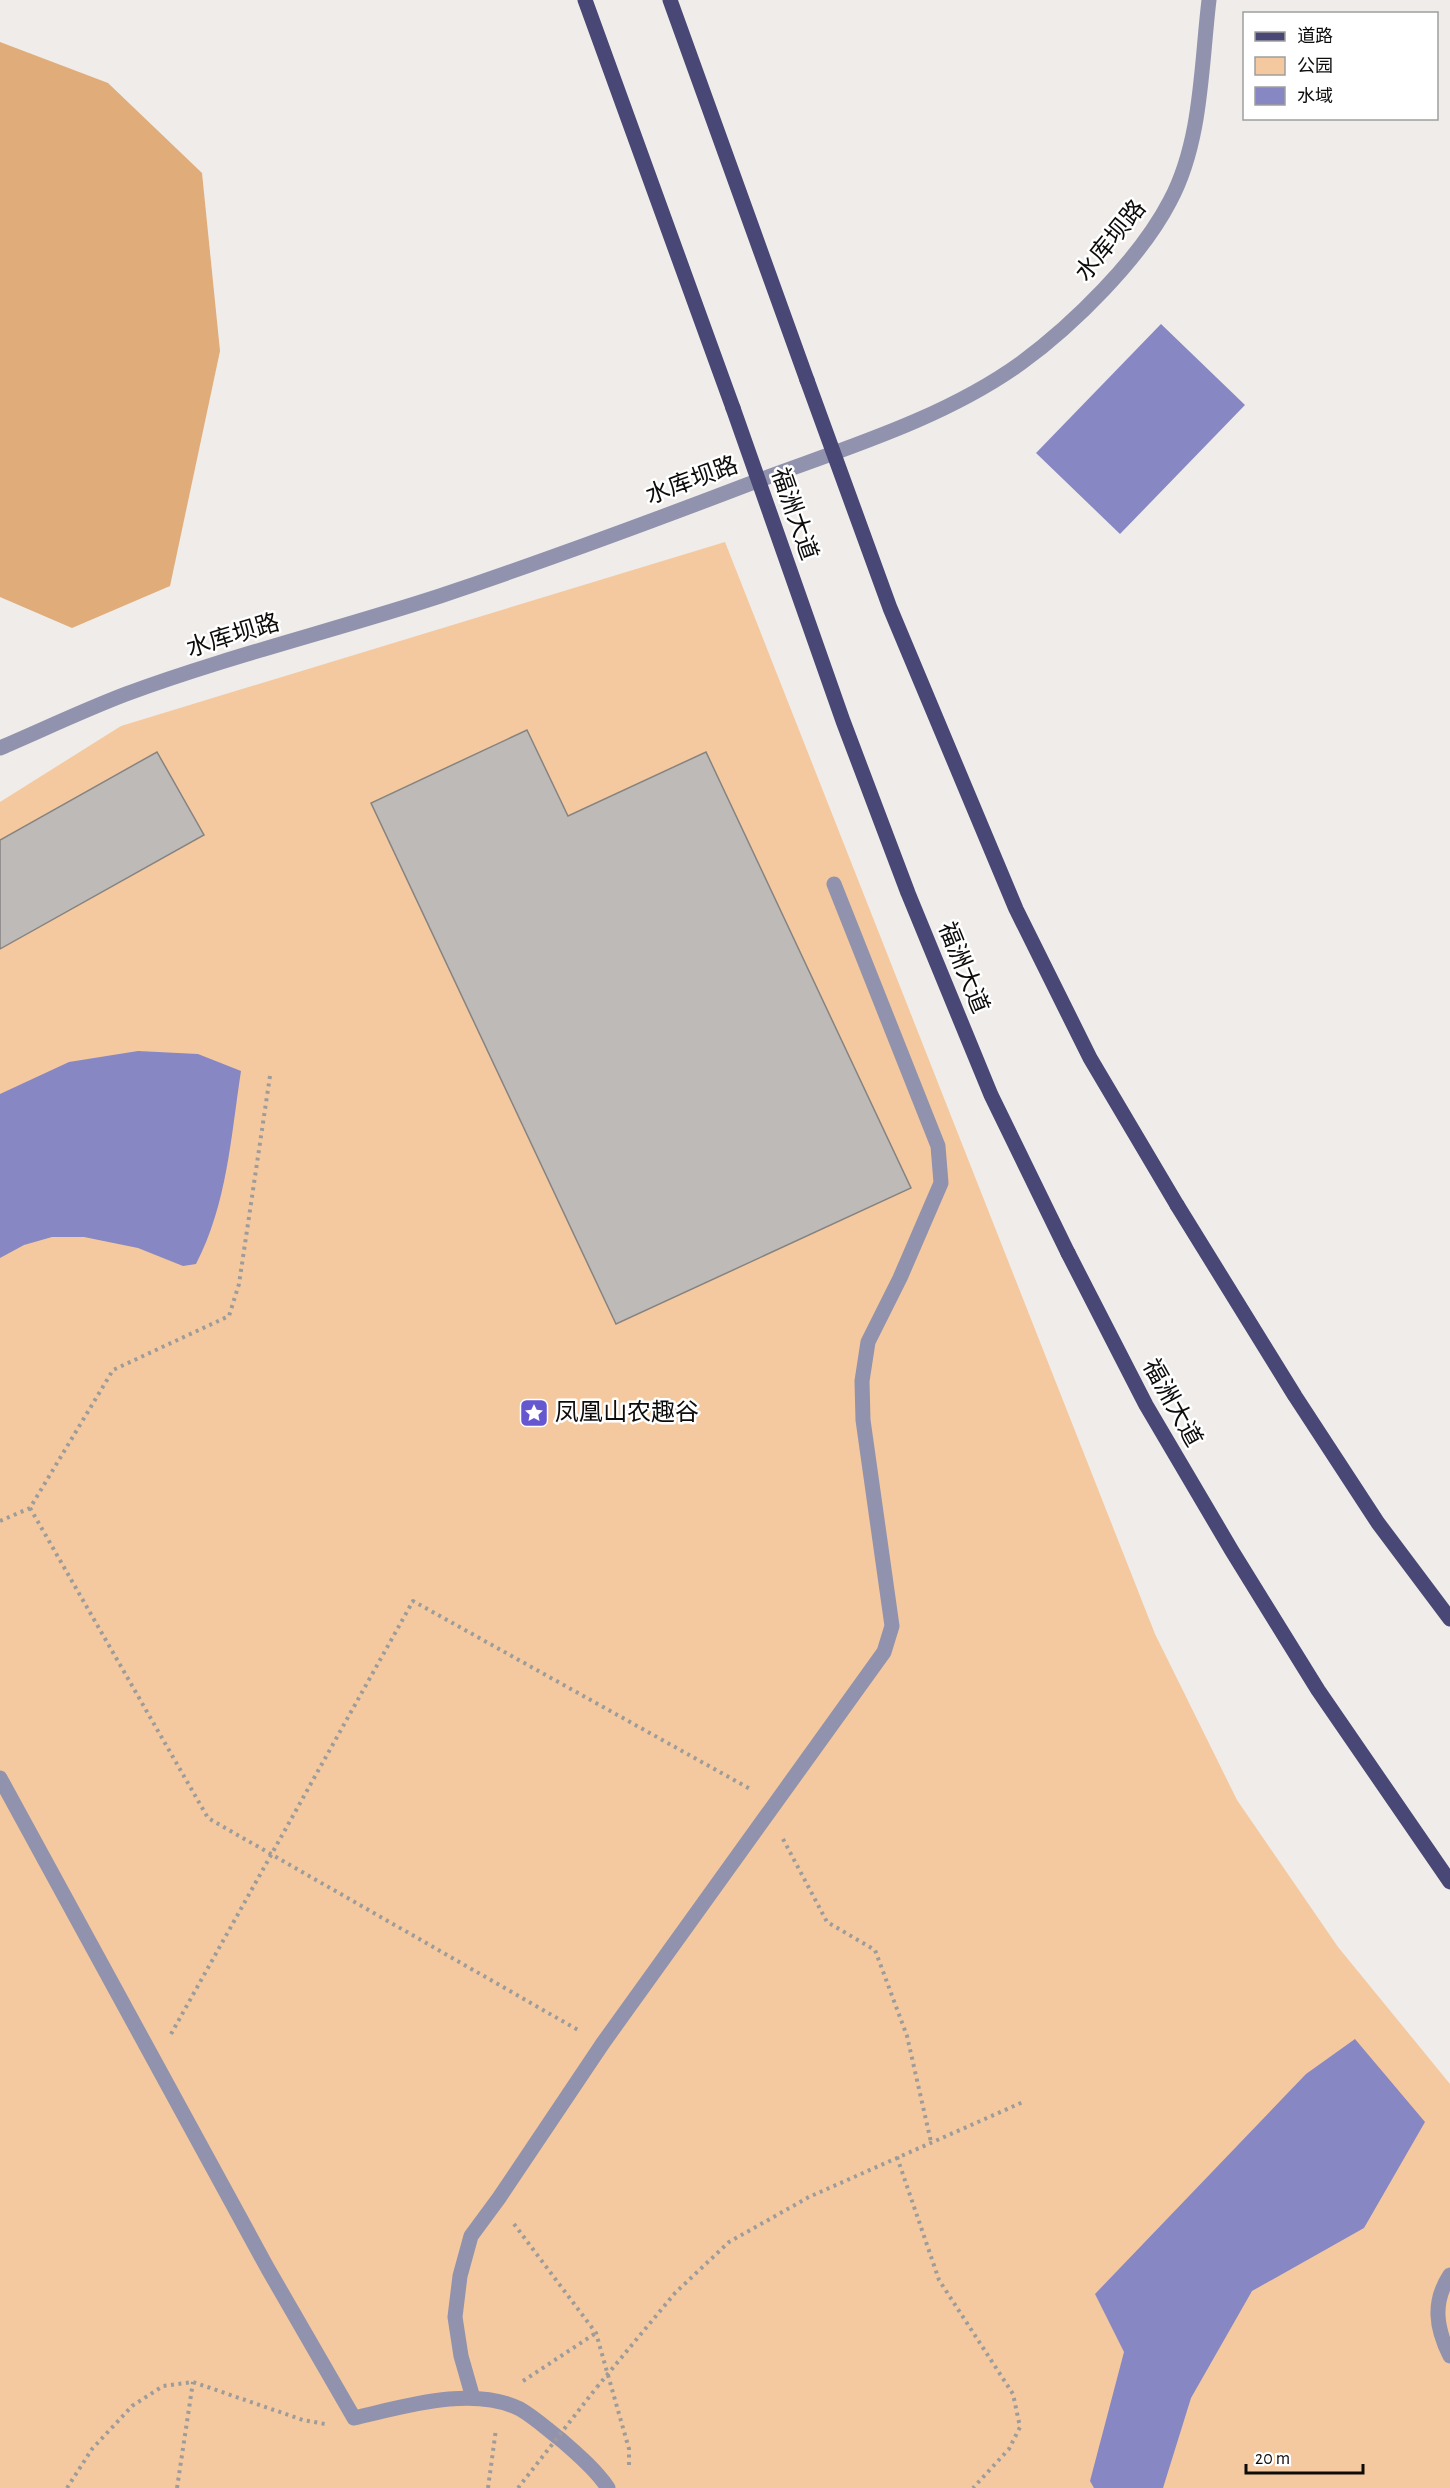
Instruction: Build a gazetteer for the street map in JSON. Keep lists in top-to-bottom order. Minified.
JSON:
{"streets":{"main road":["福洲大道"],"street":["水库坝路"]},"places":{"place":["凤凰山农趣谷"]},"legend":["道路","公园","水域"],"scale_bar":"20 m"}
